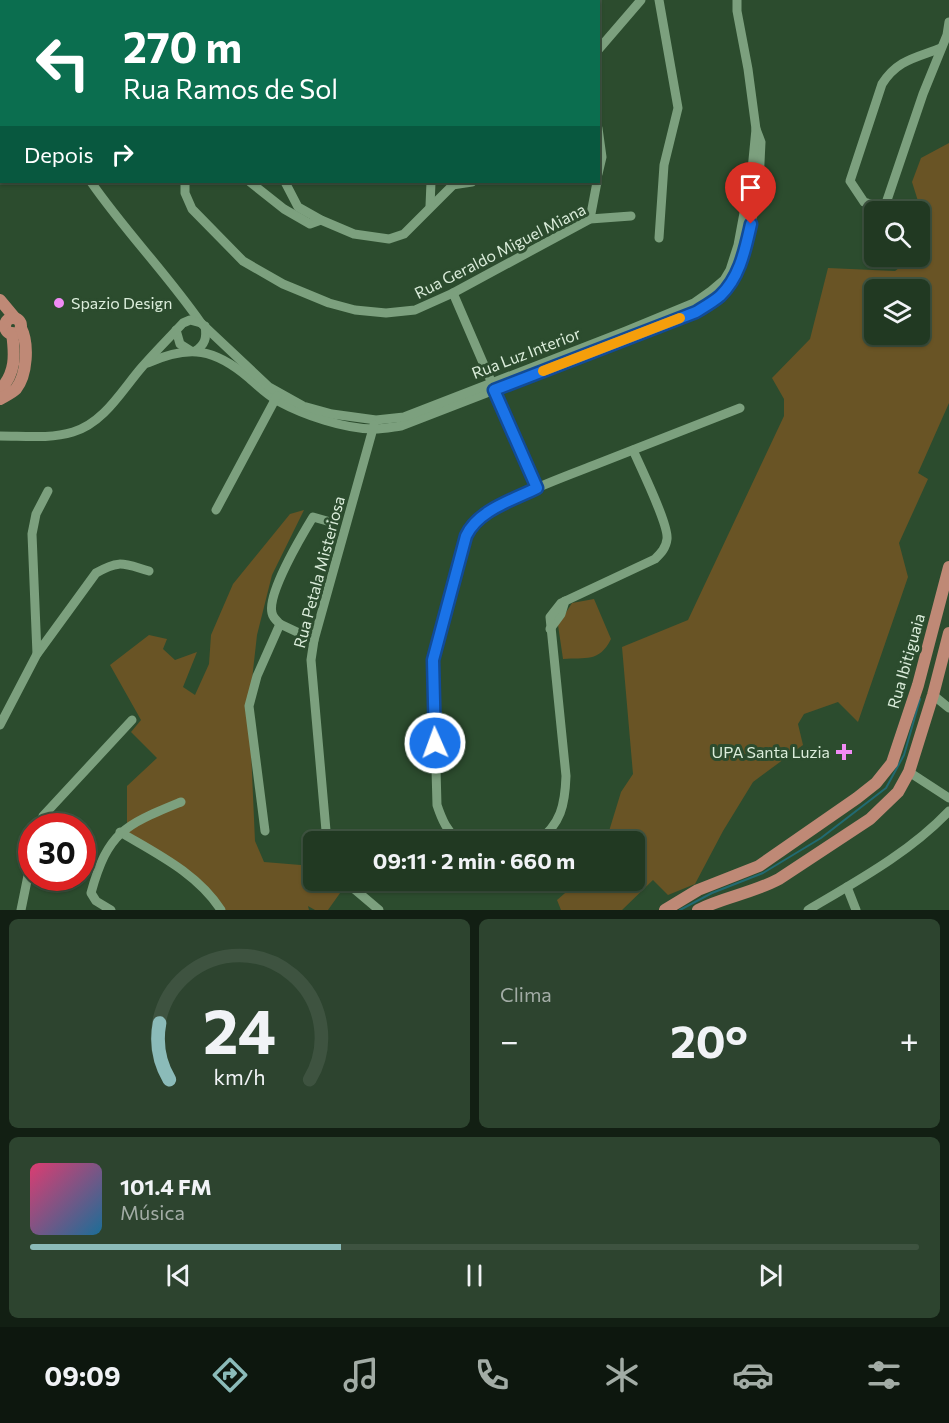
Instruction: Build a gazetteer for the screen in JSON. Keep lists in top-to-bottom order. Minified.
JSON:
{"streets":{"main road":["Rua Ibitiguaia"],"street":["Rua Geraldo Miguel Miana","Rua Luz Interior","Rua Petala Misteriosa"]},"crossings":[["Rua Luz Interior","Rua Petala Misteriosa"]],"places":{"other":["Spazio Design"],"health":["UPA Santa Luzia"]},"page":{"turn":["270 m","Rua Ramos de Sol"],"then":"Depois","limit":"30","trip":"09:11 · 2 min · 660 m","tile":"Clima","heat":["−","20°","+"],"song":["101.4 FM","Música"],"tabs":"09:09","gauge":["24","km/h"]}}
